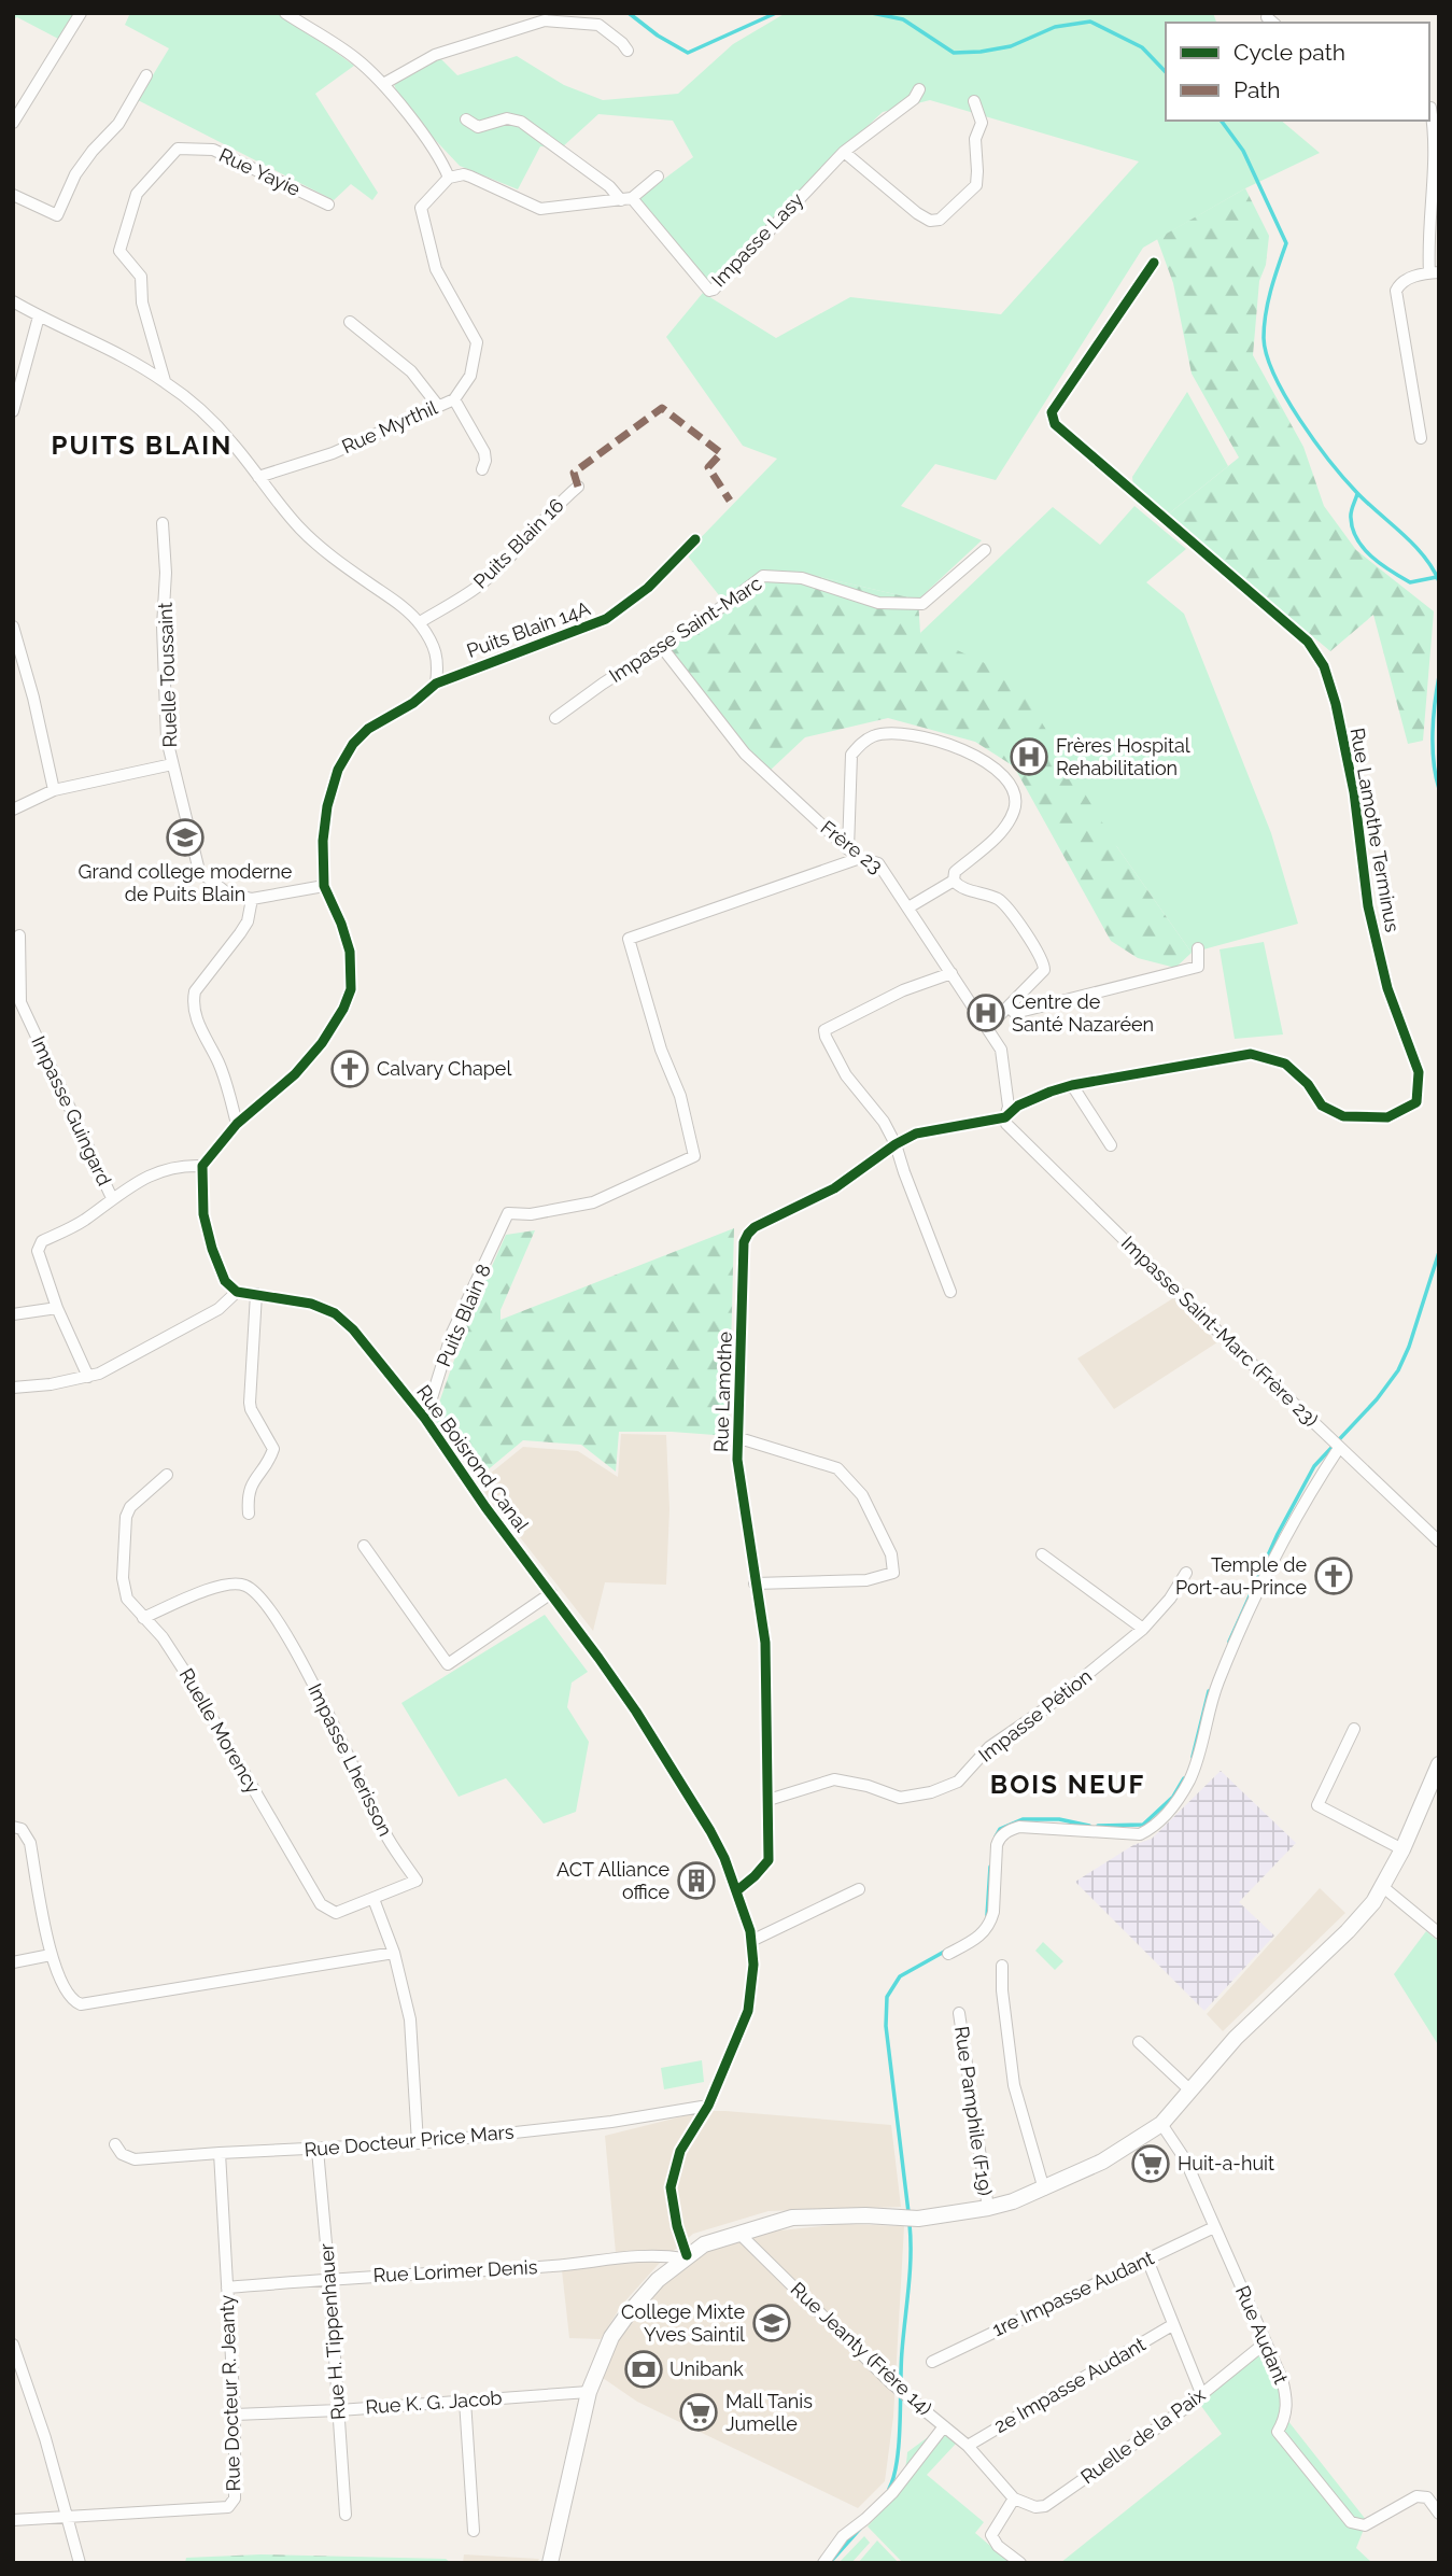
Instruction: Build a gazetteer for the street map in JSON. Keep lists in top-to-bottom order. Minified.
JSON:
{"streets":{"street":["Rue Yayie","Impasse Lasy","Rue Myrthil","Puits Blain 16","Puits Blain 14A","Impasse Saint-Marc","Ruelle Toussaint","Rue Lamothe Terminus","Frère 23","Impasse Guingard","Puits Blain 8","Impasse Saint-Marc (Frère 23)","Rue Lamothe","Rue Boisrond Canal","Impasse Pétion","Ruelle Morency","Impasse Lherisson","Rue Pamphile (F19)","Rue Docteur Price Mars","Rue Lorimer Denis","1re Impasse Audant","Rue H. Tippenhauer","Rue Audant","Rue Jeanty (Frère 14)","2e Impasse Audant","Rue Docteur R. Jeanty","Rue K. G. Jacob","Ruelle de la Paix"]},"crossings":[["Impasse Saint-Marc","Frère 23"],["Rue Lamothe Terminus","Frère 23"],["Rue Lamothe Terminus","Impasse Saint-Marc (Frère 23)"],["Rue Lamothe Terminus","Rue Lamothe"],["Frère 23","Puits Blain 8"],["Frère 23","Impasse Saint-Marc (Frère 23)"],["Frère 23","Rue Lamothe"],["Puits Blain 8","Rue Boisrond Canal"],["Impasse Saint-Marc (Frère 23)","Rue Lamothe"],["Rue Lamothe","Rue Boisrond Canal"],["Rue Lamothe","Impasse Pétion"],["Rue Boisrond Canal","Rue Docteur Price Mars"],["Rue Boisrond Canal","Rue Lorimer Denis"],["Ruelle Morency","Impasse Lherisson"],["Rue Docteur Price Mars","Rue H. Tippenhauer"],["Rue Docteur Price Mars","Rue Docteur R. Jeanty"],["Rue Lorimer Denis","Rue H. Tippenhauer"],["Rue Lorimer Denis","Rue Docteur R. Jeanty"],["1re Impasse Audant","Rue Audant"],["Rue H. Tippenhauer","Rue K. G. Jacob"],["Rue Audant","Ruelle de la Paix"],["Rue Jeanty (Frère 14)","2e Impasse Audant"],["Rue Jeanty (Frère 14)","Ruelle de la Paix"],["Rue Docteur R. Jeanty","Rue K. G. Jacob"]],"districts":["PUITS BLAIN","BOIS NEUF"],"places":{"hospital":["Frères Hospital Rehabilitation","Centre de Santé Nazaréen"],"school or university":["Grand college moderne de Puits Blain","College Mixte Yves Saintil"],"church":["Calvary Chapel","Temple de Port-au-Prince"],"building":["ACT Alliance office"],"supermarket":["Huit-a-huit","Mall Tanis Jumelle"],"bank":["Unibank"]},"legend":["Cycle path","Path"]}
